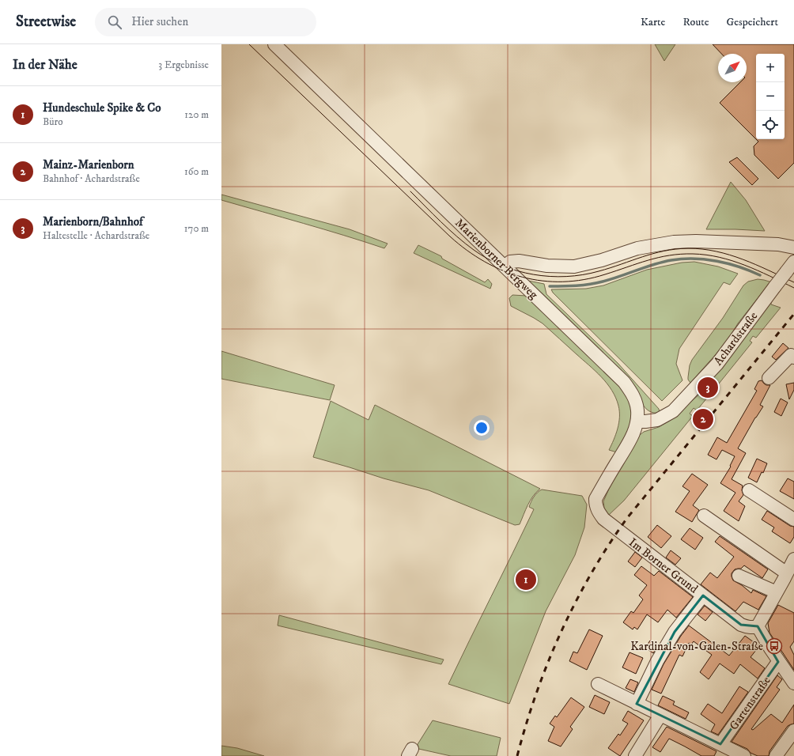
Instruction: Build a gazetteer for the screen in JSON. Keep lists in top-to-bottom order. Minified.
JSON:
{"streets":{"street":["Marienborner Bergweg","Achardstraße","Im Borner Grund","Gartenstraße"]},"crossings":[["Marienborner Bergweg","Achardstraße"],["Marienborner Bergweg","Im Borner Grund"]],"places":{"bus stop":["Kardinal-von-Galen-Straße"]},"north":"top right","page":{"header":"Streetwise","search":"Hier suchen","nav":["Karte","Route","Gespeichert"],"heading":["In der Nähe","3 Ergebnisse"],"map_buttons":["+","−"],"list":[{"mark":"1","name":"Hundeschule Spike & Co","note":"Büro","value":"120 m"},{"mark":"2","name":"Mainz-Marienborn","note":"Bahnhof · Achardstraße","value":"160 m"},{"mark":"3","name":"Marienborn/Bahnhof","note":"Haltestelle · Achardstraße","value":"170 m"}],"pins":["3","2","1"]}}
